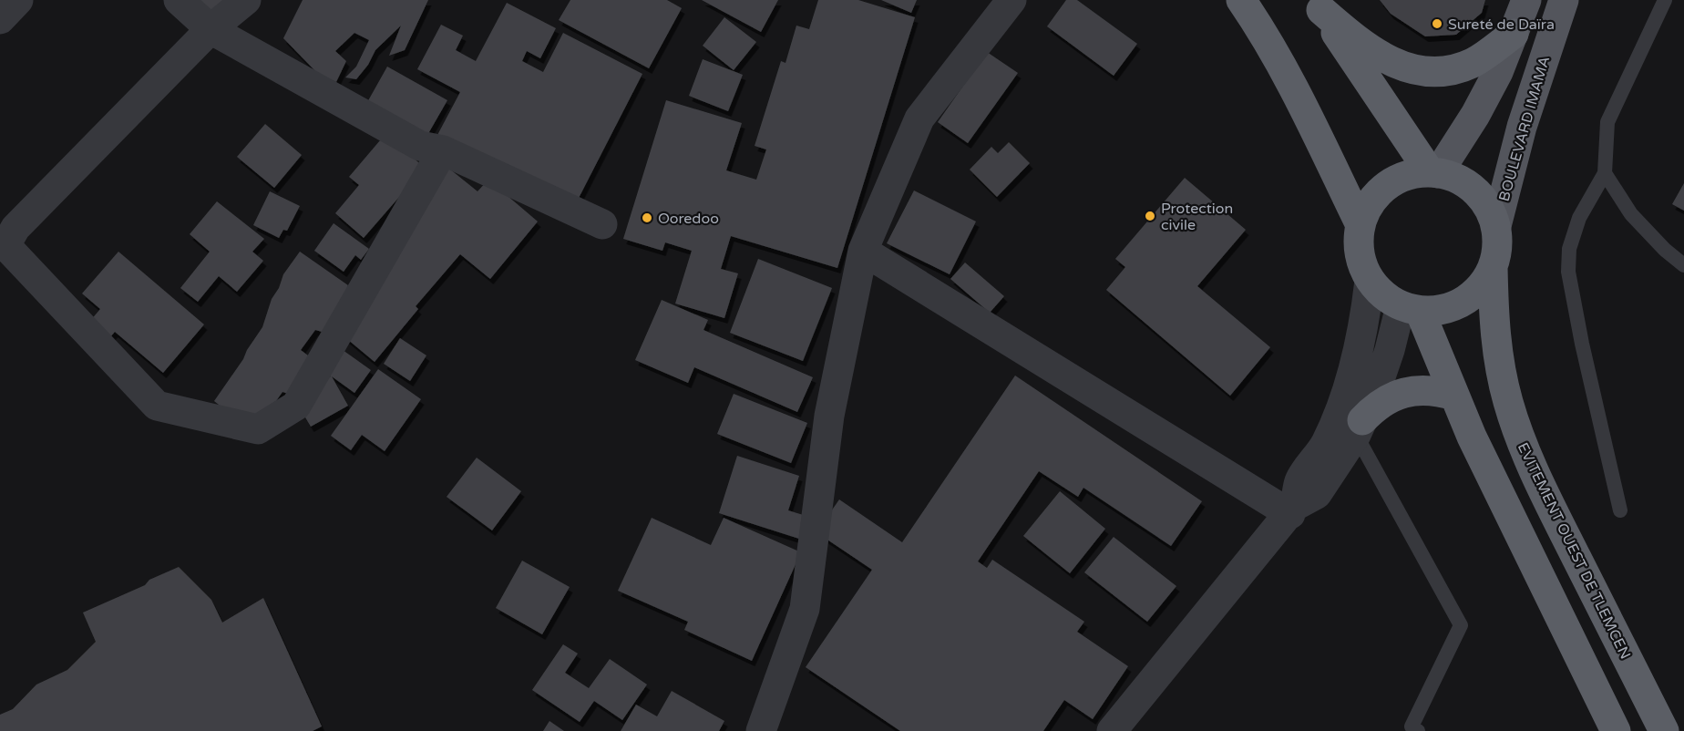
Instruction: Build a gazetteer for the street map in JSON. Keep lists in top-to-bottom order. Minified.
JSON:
{"streets":{"highway":["EVITEMENT OUEST DE TLEMCEN"],"main road":["BOULEVARD IMAMA"]},"crossings":[["BOULEVARD IMAMA","EVITEMENT OUEST DE TLEMCEN"]],"places":["Sureté de Daïra","Protection civile","Ooredoo"]}
